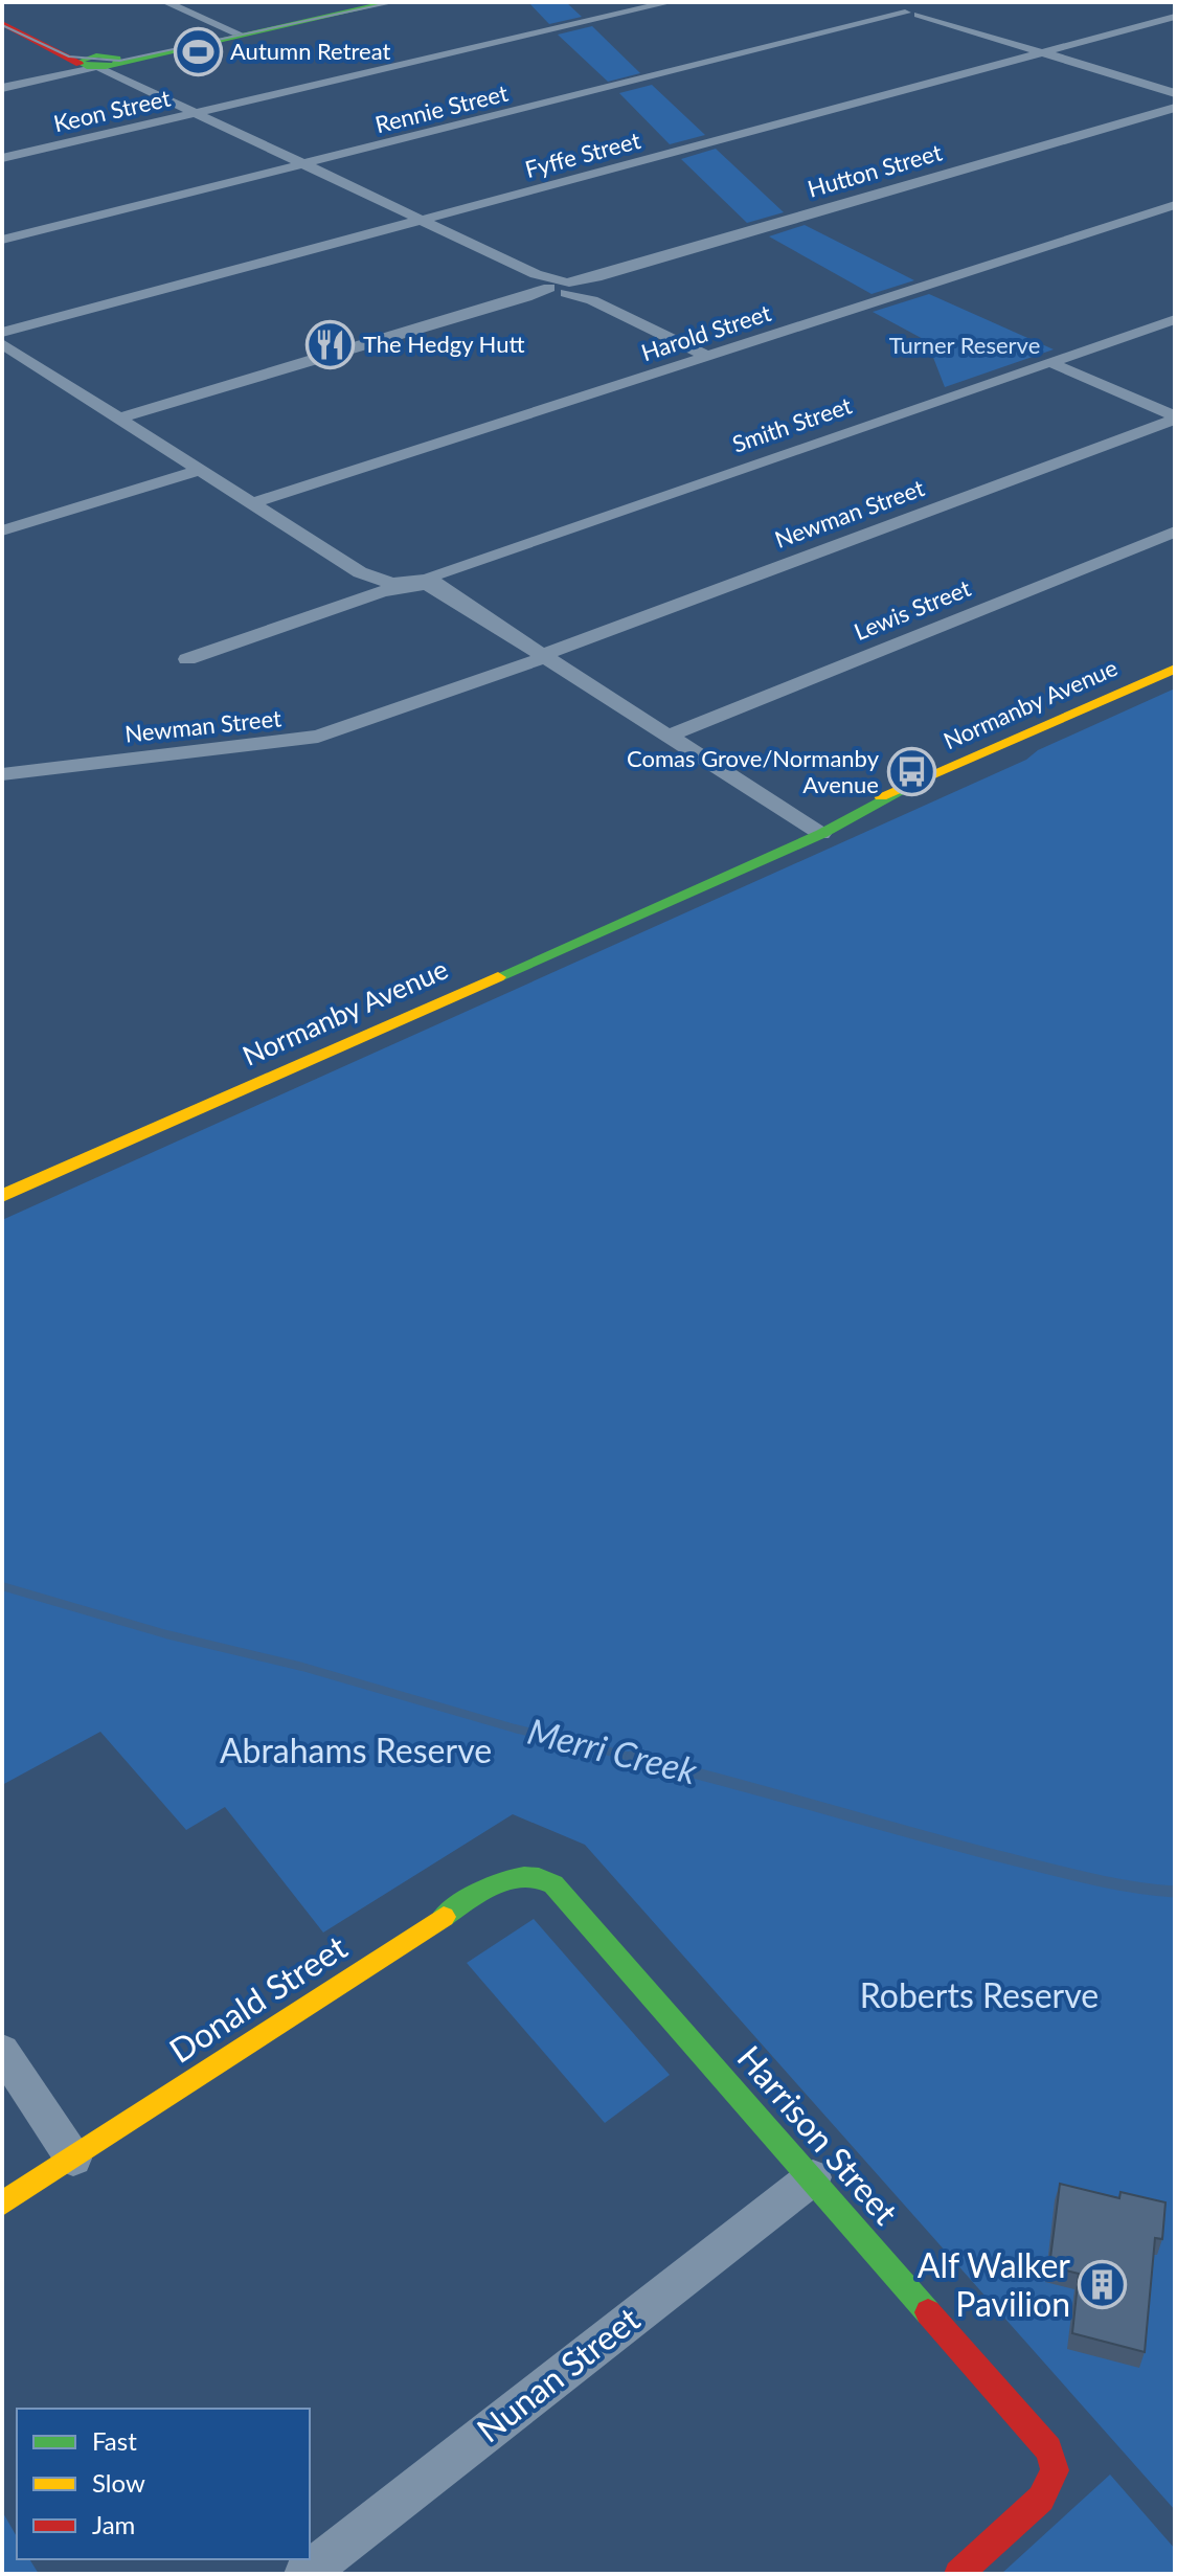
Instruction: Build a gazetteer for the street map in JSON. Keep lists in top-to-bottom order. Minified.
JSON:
{"streets":{"street":["Rennie Street","Keon Street","Fyffe Street","Hutton Street","Harold Street","Smith Street","Newman Street","Lewis Street","Normanby Avenue","Donald Street","Harrison Street","Nunan Street"]},"crossings":[["Donald Street","Harrison Street"],["Harrison Street","Nunan Street"]],"water":["Merri Creek"],"parks":["Turner Reserve","Abrahams Reserve","Roberts Reserve"],"places":{"sports":["Autumn Retreat"],"restaurant":["The Hedgy Hutt"],"bus stop":["Comas Grove/Normanby Avenue"],"building":["Alf Walker Pavilion"]},"legend":["Fast","Slow","Jam"]}
